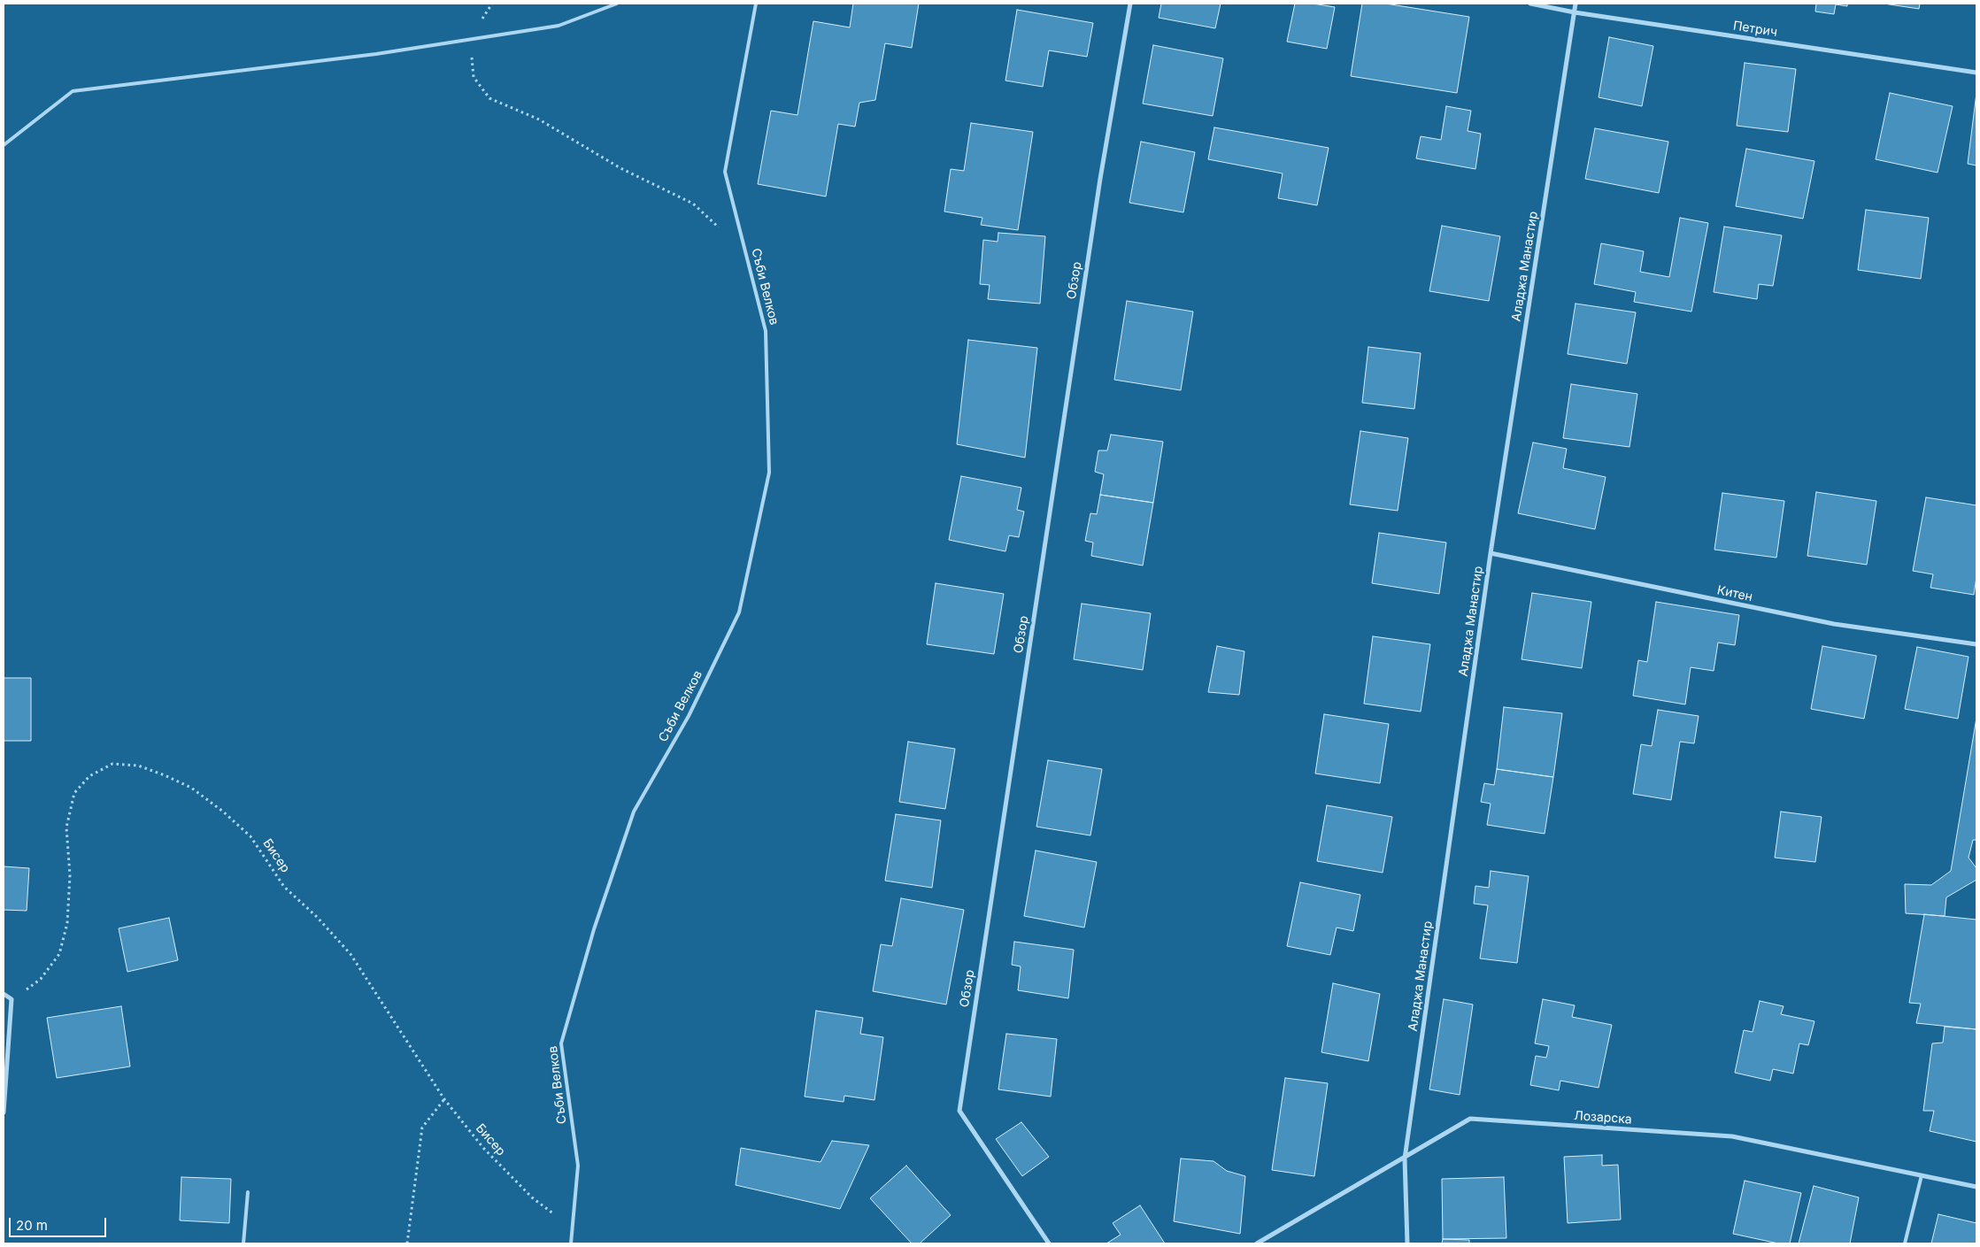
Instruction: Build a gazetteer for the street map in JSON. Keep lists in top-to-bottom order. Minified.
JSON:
{"streets":{"street":["Петрич","Аладжа Манастир","Обзор","Китен","Лозарска"],"lane":["Съби Велков"],"path":["Бисер"]},"crossings":[["Петрич","Аладжа Манастир"],["Аладжа Манастир","Китен"],["Аладжа Манастир","Лозарска"],["Съби Велков","Бисер"]],"scale_bar":"20 m"}
